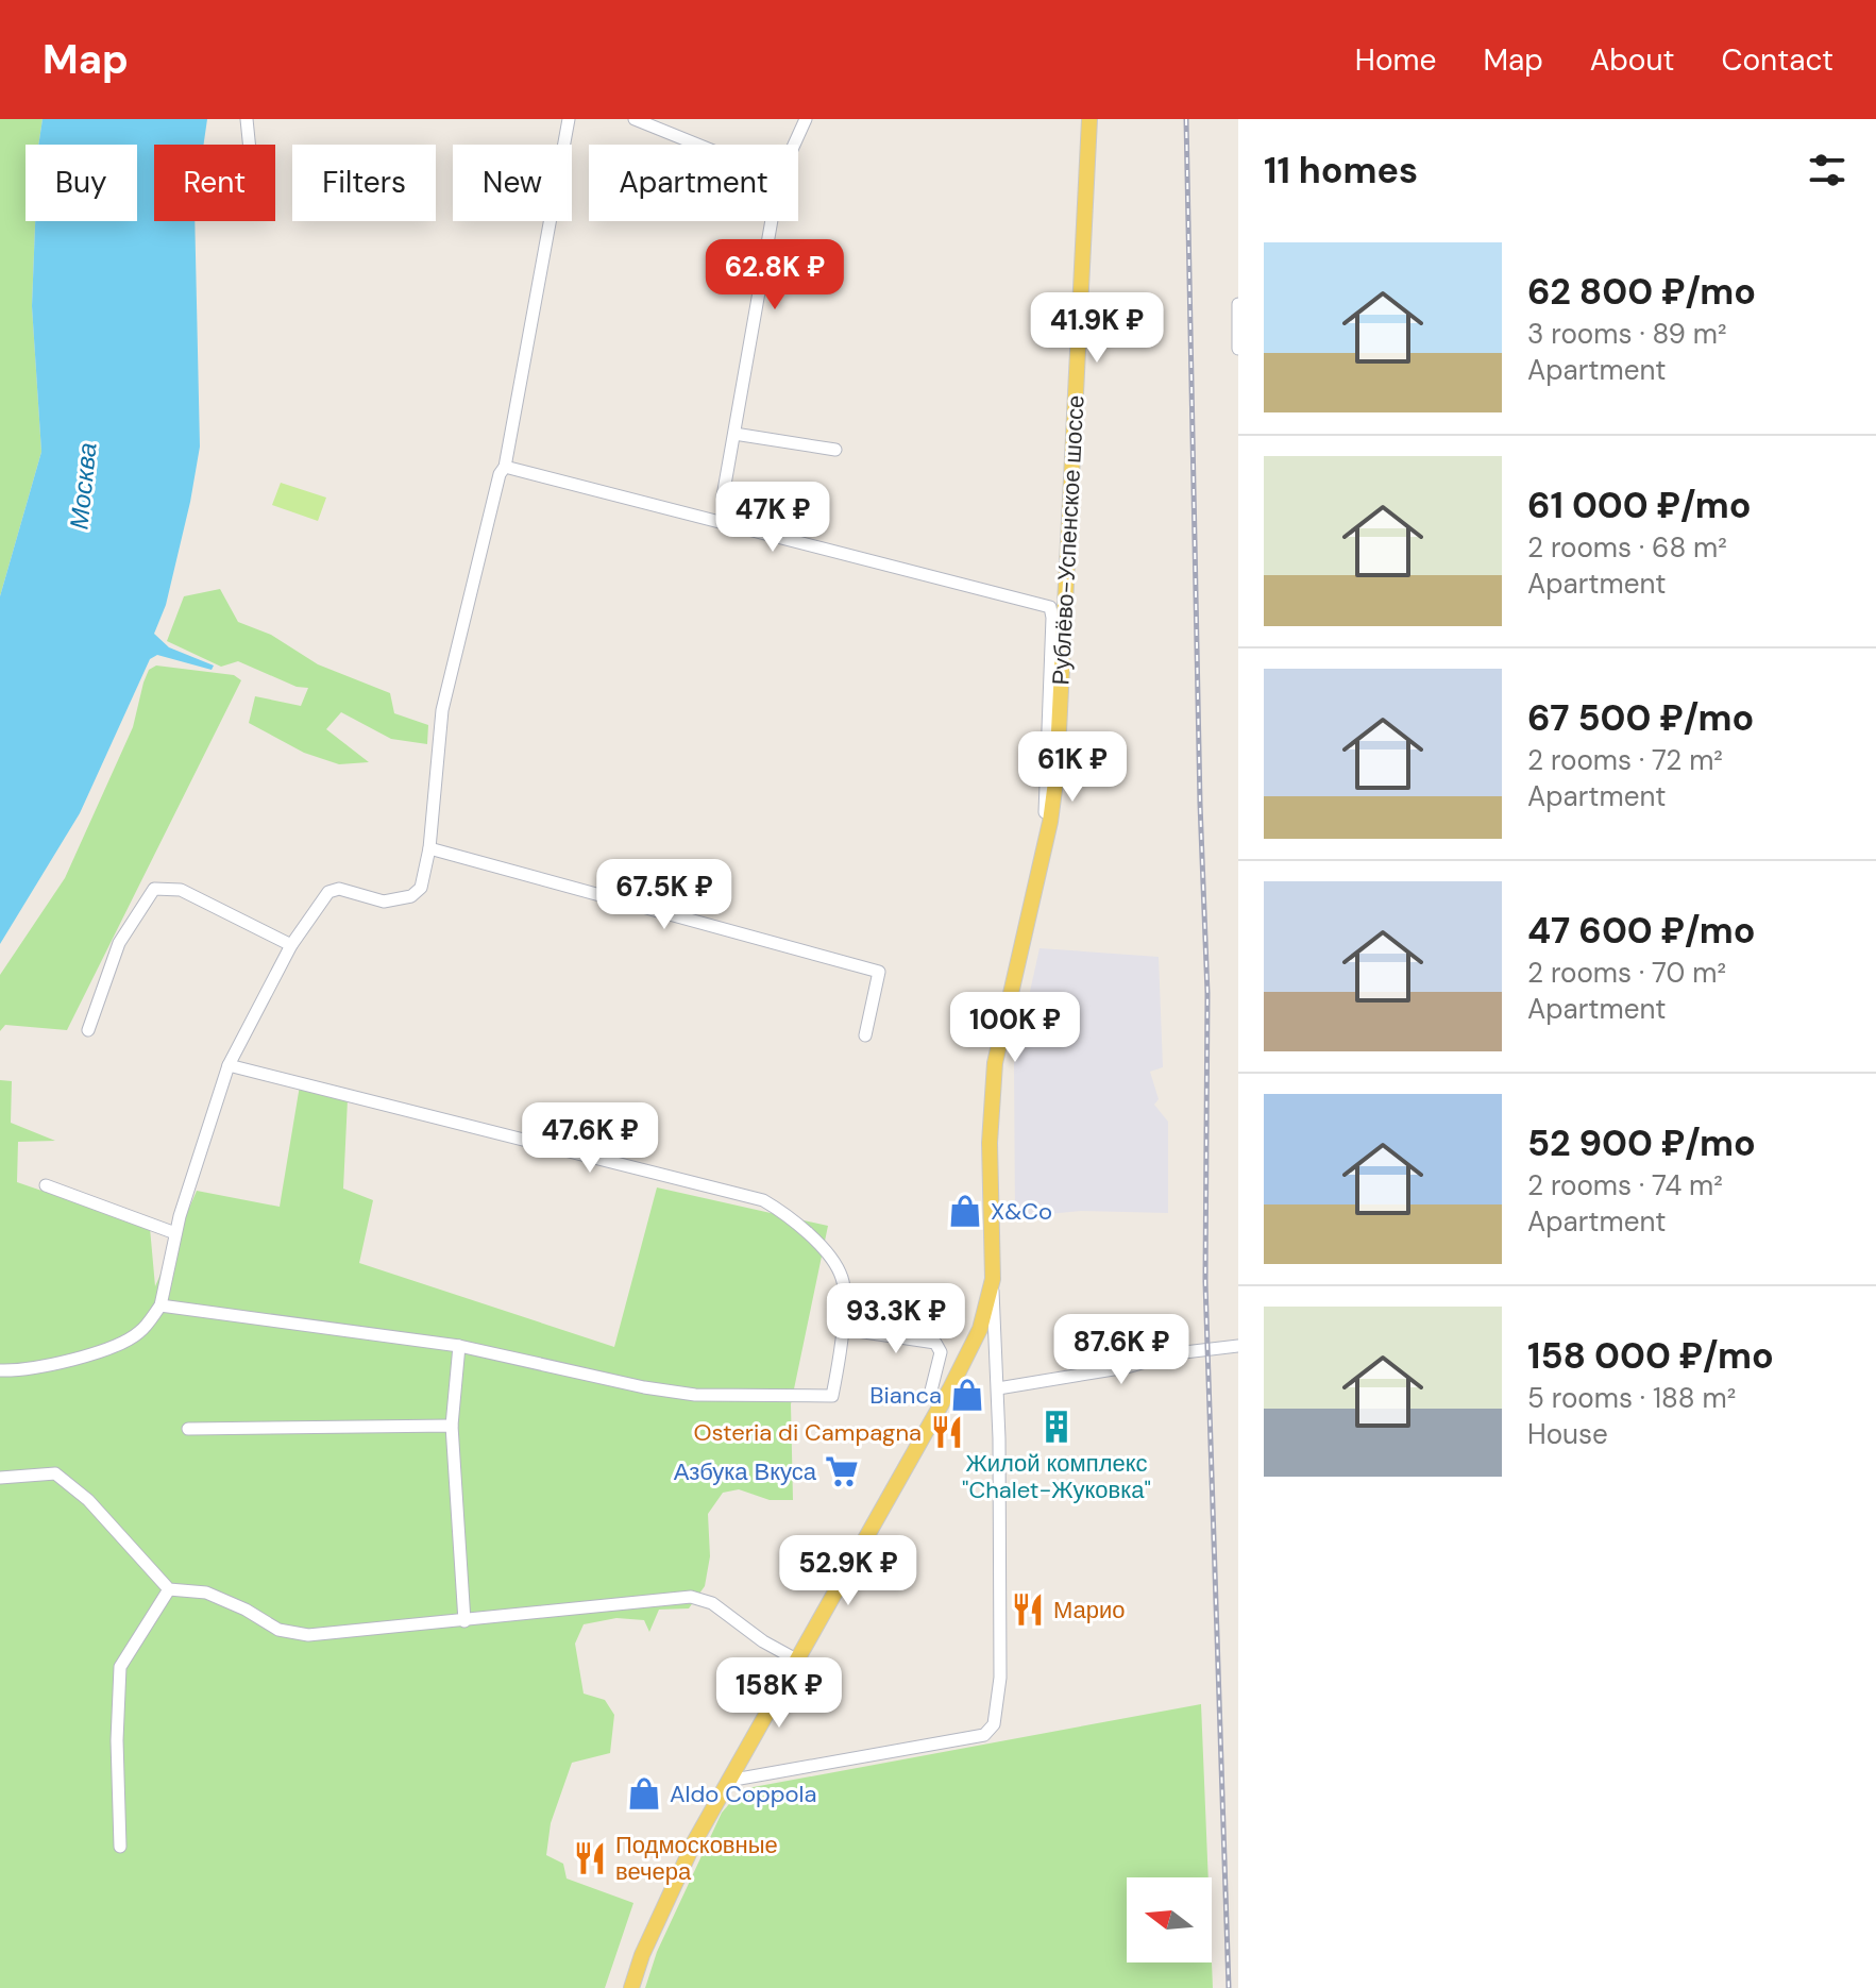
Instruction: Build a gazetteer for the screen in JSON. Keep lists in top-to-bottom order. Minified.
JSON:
{"streets":{"main road":["Рублёво-Успенское шоссе"]},"water":["Москва"],"places":{"shop":["X&Co","Bianca","Aldo Coppola"],"building":["Жилой комплекс \"Chalet-Жуковка\""],"restaurant":["Osteria di Campagna","Марио","Подмосковные вечера"],"supermarket":["Азбука Вкуса"]},"north":"left","page":{"header":"Map","nav":["Home","Map","About","Contact"],"heading":"11 homes","chip":["Buy","Rent","Filters","New","Apartment"],"list":[{"name":"62 800 ₽/mo","note":"3 rooms · 89 m² · Apartment"},{"name":"61 000 ₽/mo","note":"2 rooms · 68 m² · Apartment"},{"name":"67 500 ₽/mo","note":"2 rooms · 72 m² · Apartment"},{"name":"47 600 ₽/mo","note":"2 rooms · 70 m² · Apartment"},{"name":"52 900 ₽/mo","note":"2 rooms · 74 m² · Apartment"},{"name":"158 000 ₽/mo","note":"5 rooms · 188 m² · House"}],"price":["62.8K ₽","41.9K ₽","47K ₽","61K ₽","67.5K ₽","100K ₽","47.6K ₽","93.3K ₽","87.6K ₽","52.9K ₽","158K ₽"]}}
